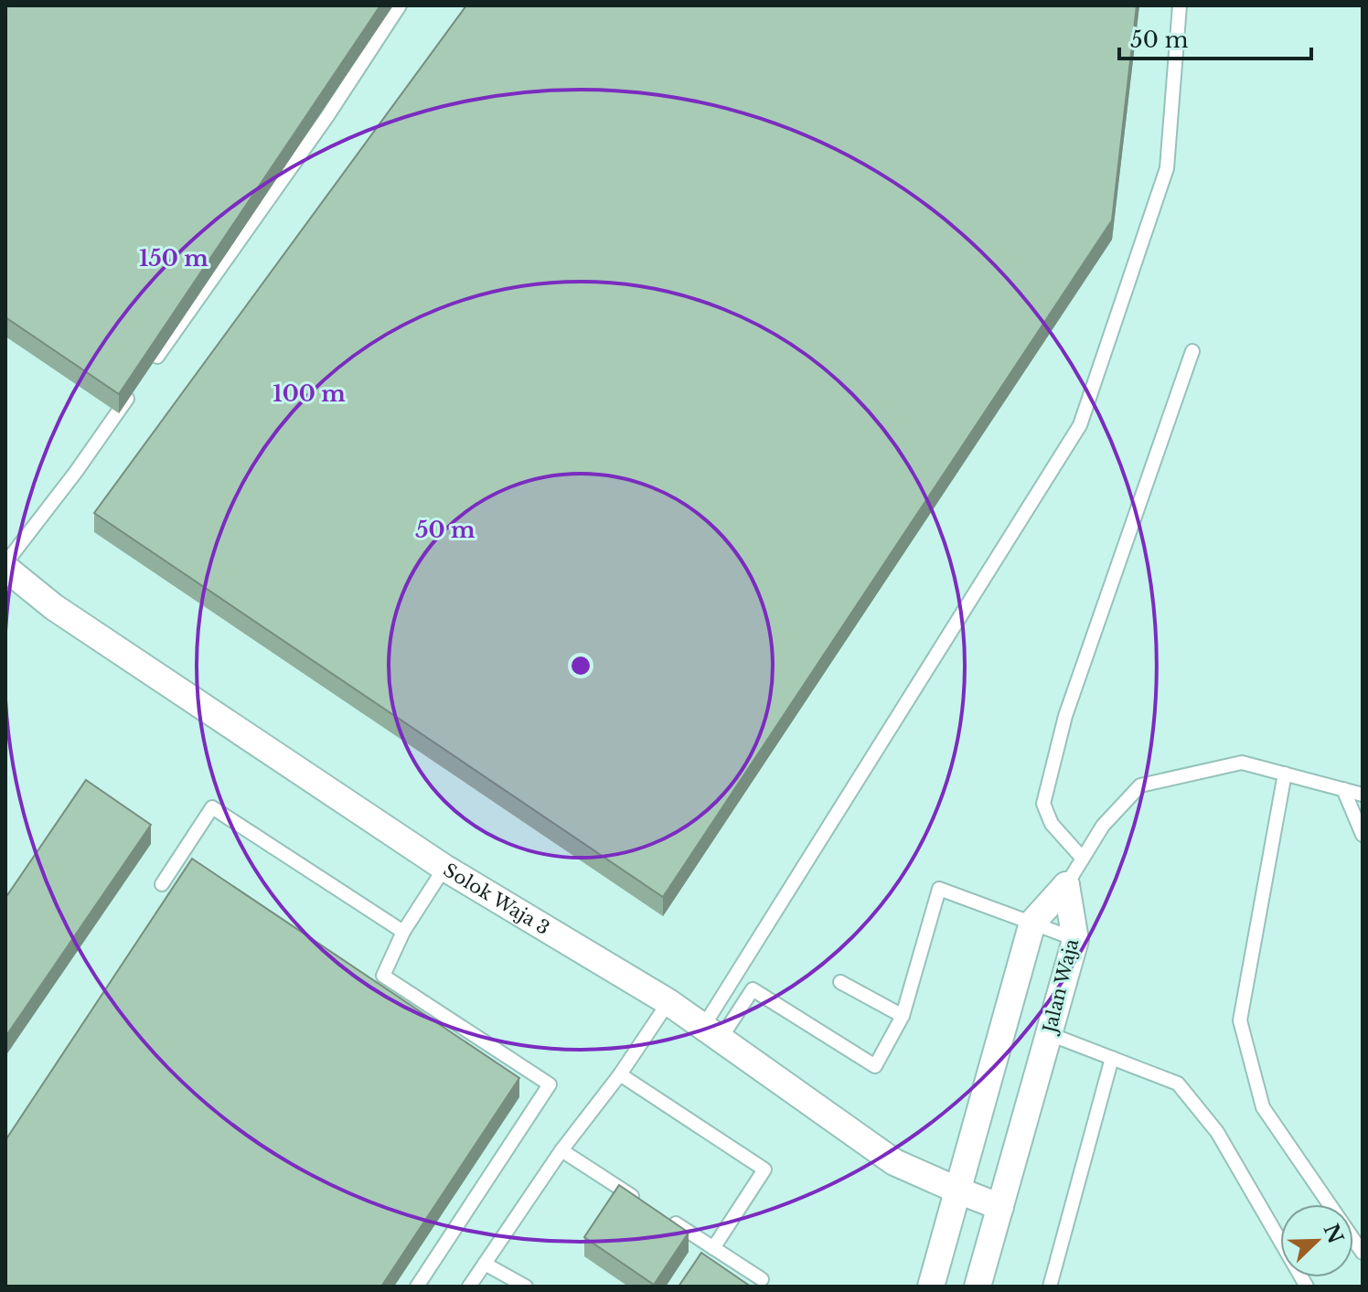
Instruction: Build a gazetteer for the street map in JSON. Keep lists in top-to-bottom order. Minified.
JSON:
{"streets":{"street":["Solok Waja 3","Jalan Waja"]},"crossings":[["Solok Waja 3","Jalan Waja"]],"scale_bar":"50 m","north":"top right","rings":["150 m","100 m","50 m"]}
